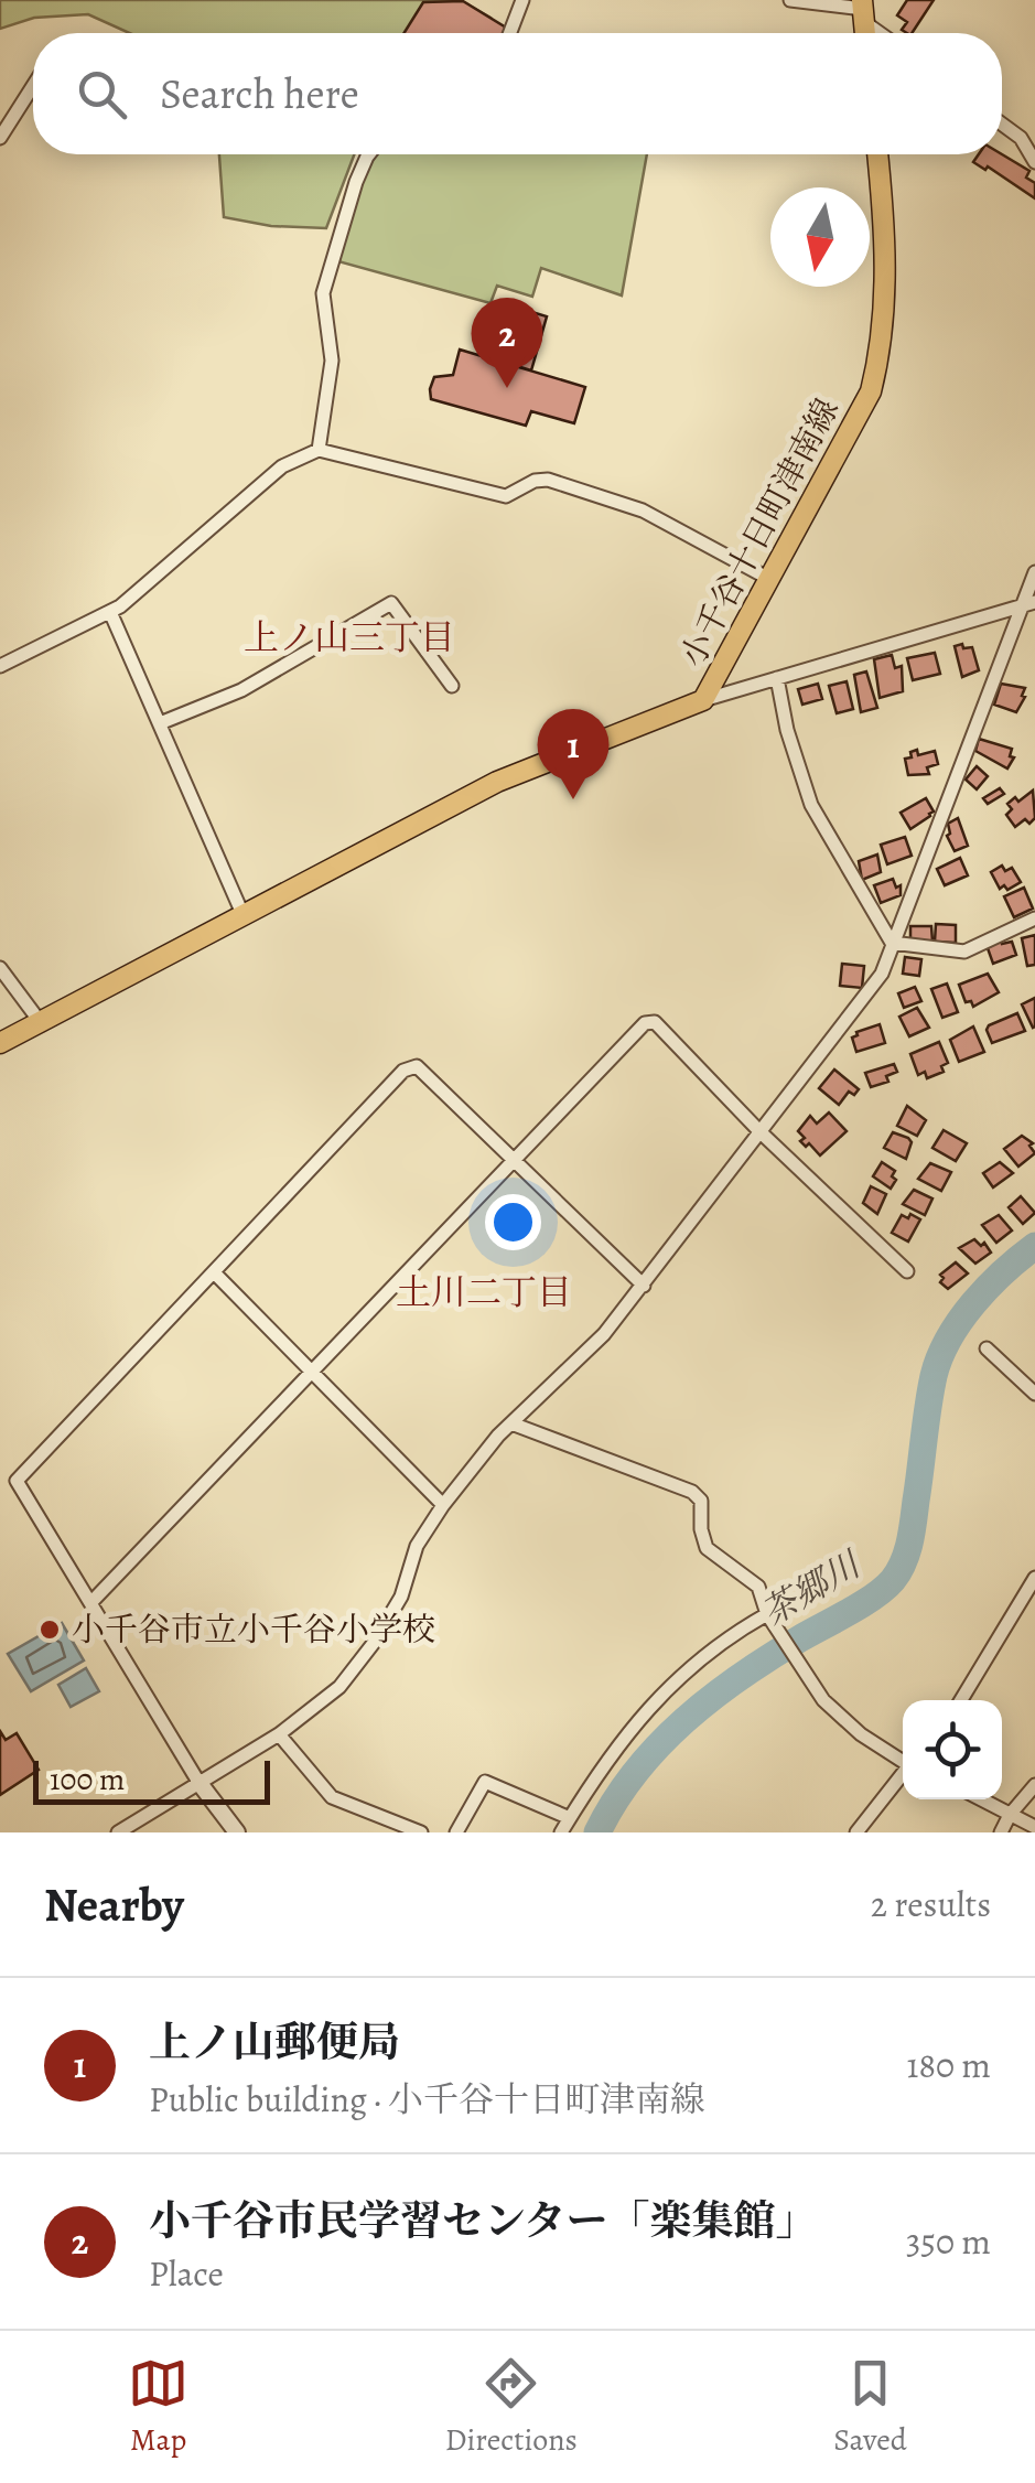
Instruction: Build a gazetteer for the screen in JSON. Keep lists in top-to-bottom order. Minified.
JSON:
{"streets":{"main road":["小千谷十日町津南線"]},"districts":["上ノ山三丁目","土川二丁目"],"water":["茶郷川"],"places":["小千谷市立小千谷小学校"],"scale_bar":"100 m","north":"bottom","page":{"search":"Search here","pins":["2","1"],"scale":"100 m","heading":["Nearby","2 results"],"list":[{"mark":"1","name":"上ノ山郵便局","note":"Public building · 小千谷十日町津南線","value":"180 m"},{"mark":"2","name":"小千谷市民学習センター「楽集館」","note":"Place","value":"350 m"}],"nav":["Map","Directions","Saved"]}}
